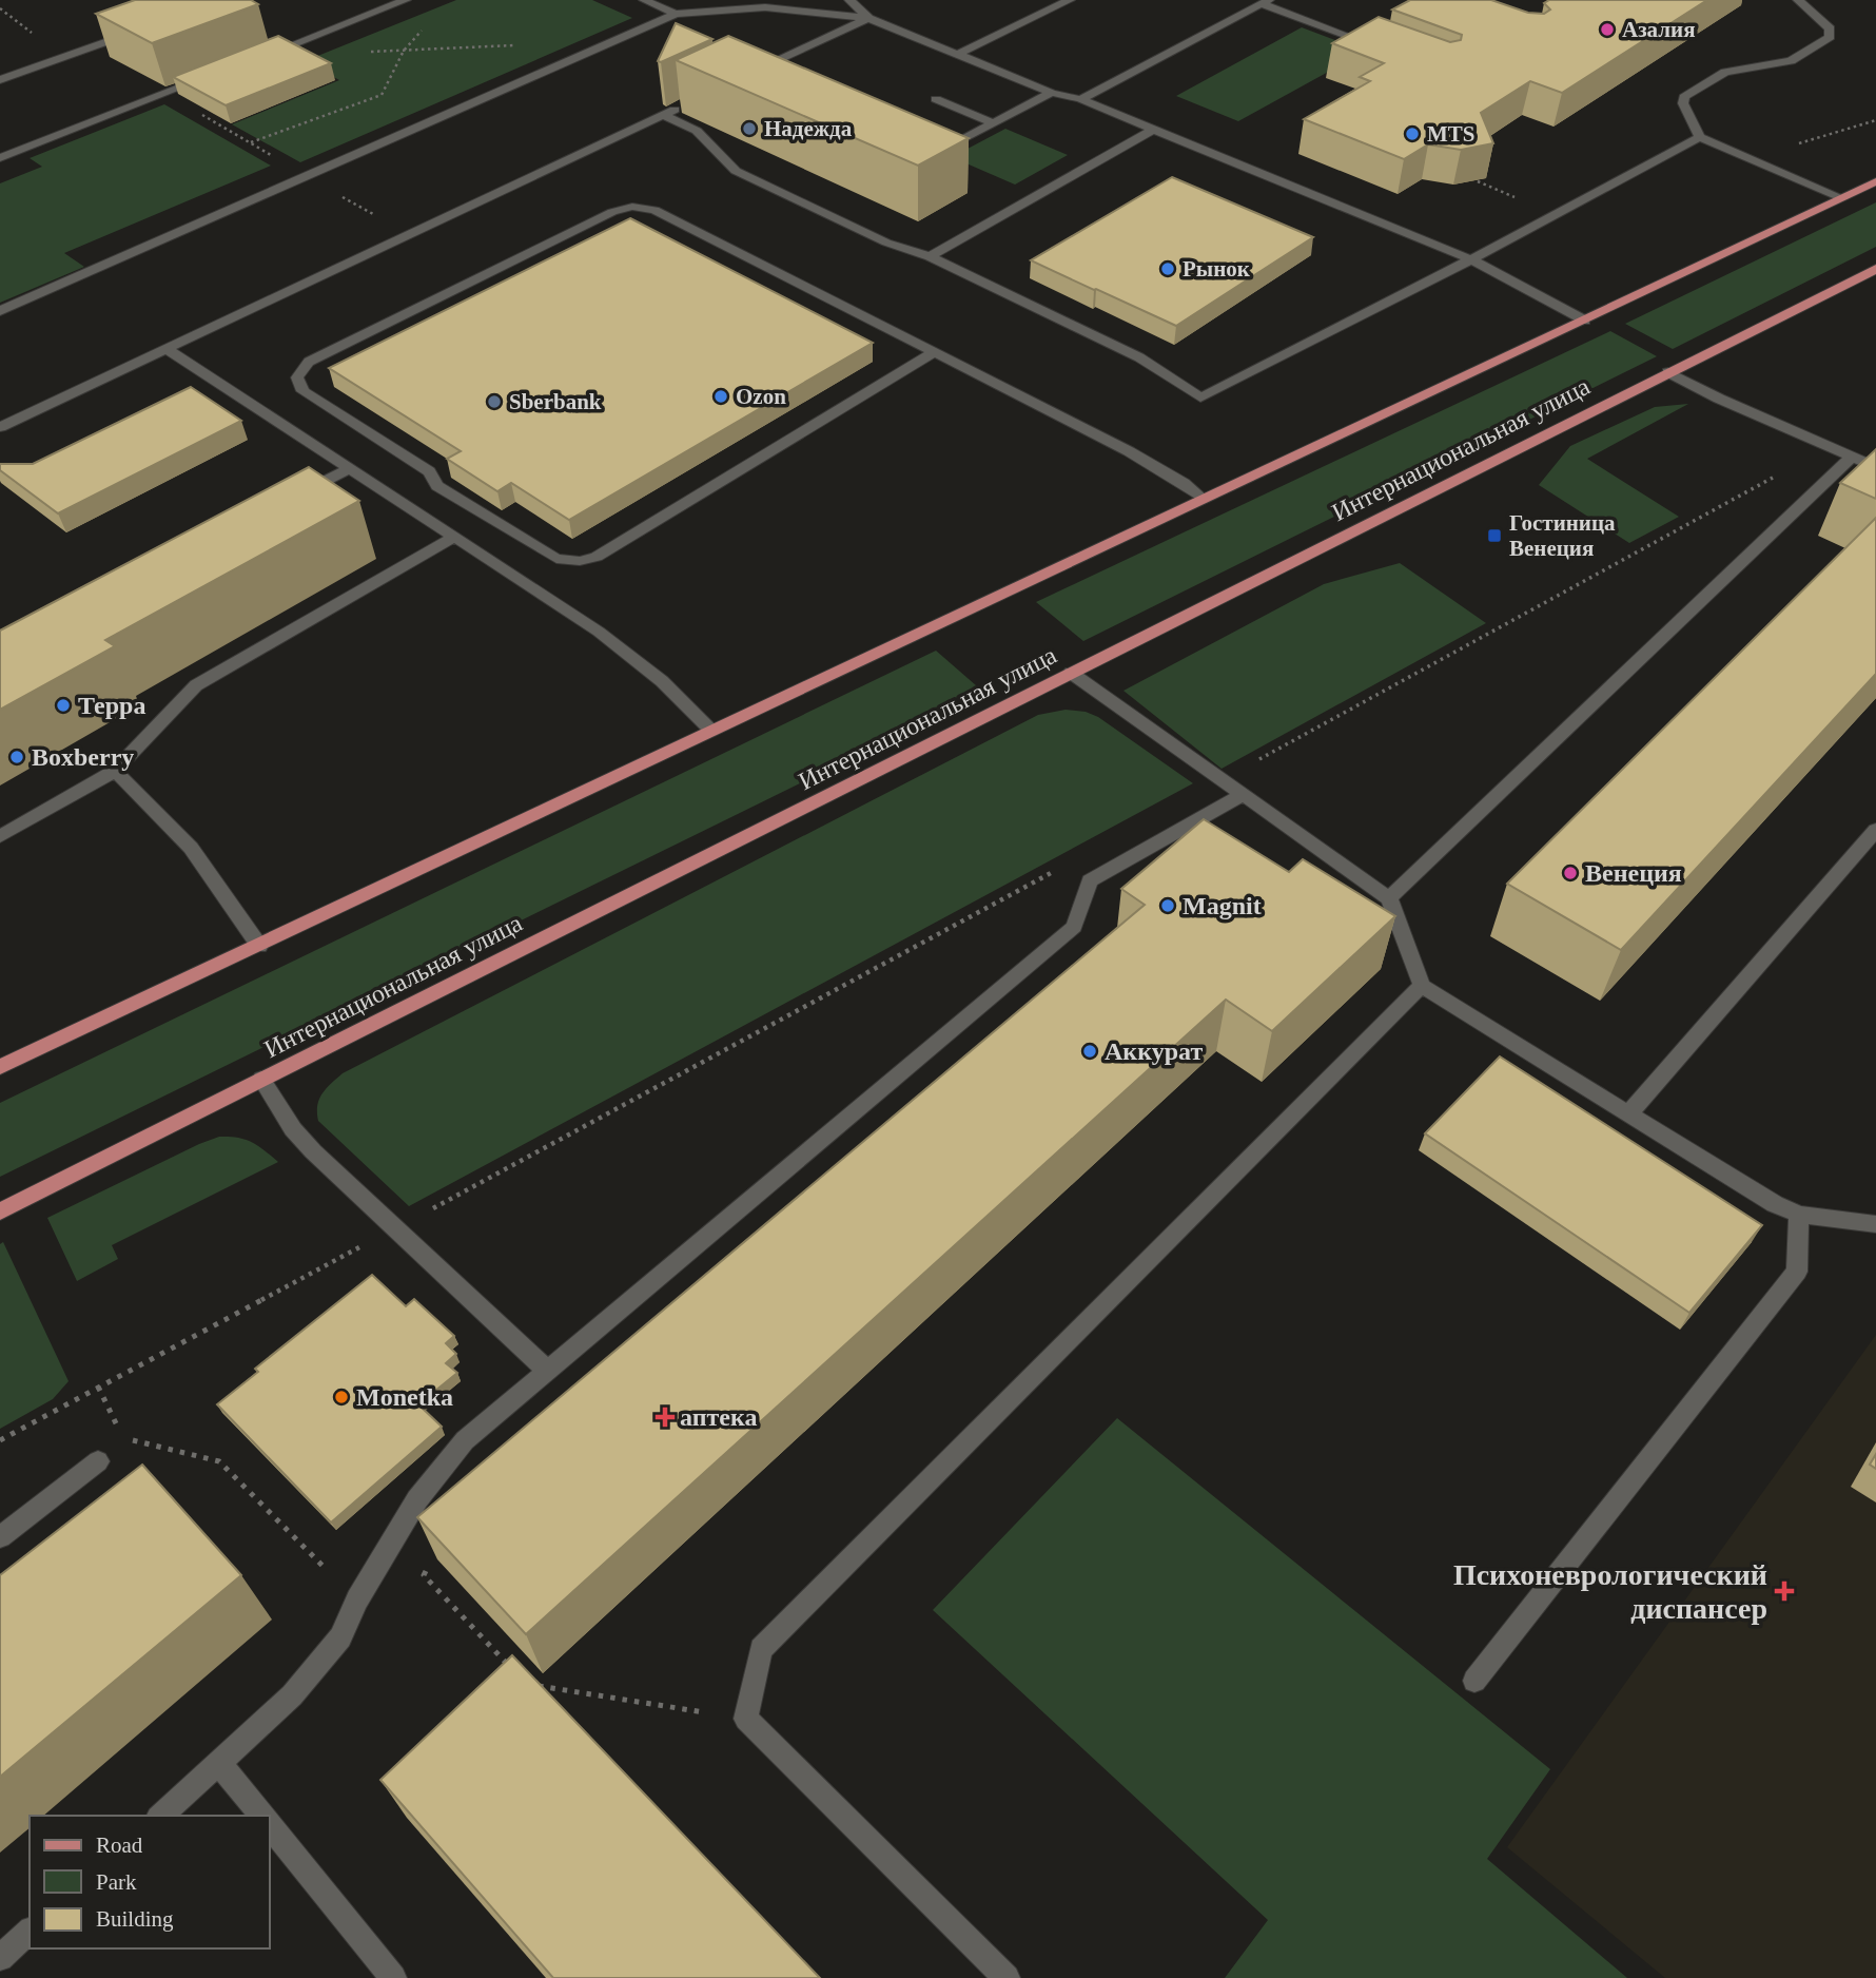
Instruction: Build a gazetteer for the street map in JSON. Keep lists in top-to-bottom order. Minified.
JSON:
{"streets":{"main road":["Интернациональная улица"]},"places":{"other":["Азалия","Надежда","MTS","Рынок","Ozon","Sberbank","Терра","Boxberry","Венеция","Magnit","Аккурат","Monetka"],"transit":["Гостиница Венеция"],"health":["аптека","Психоневрологический диспансер"]},"legend":["Road","Park","Building"]}
